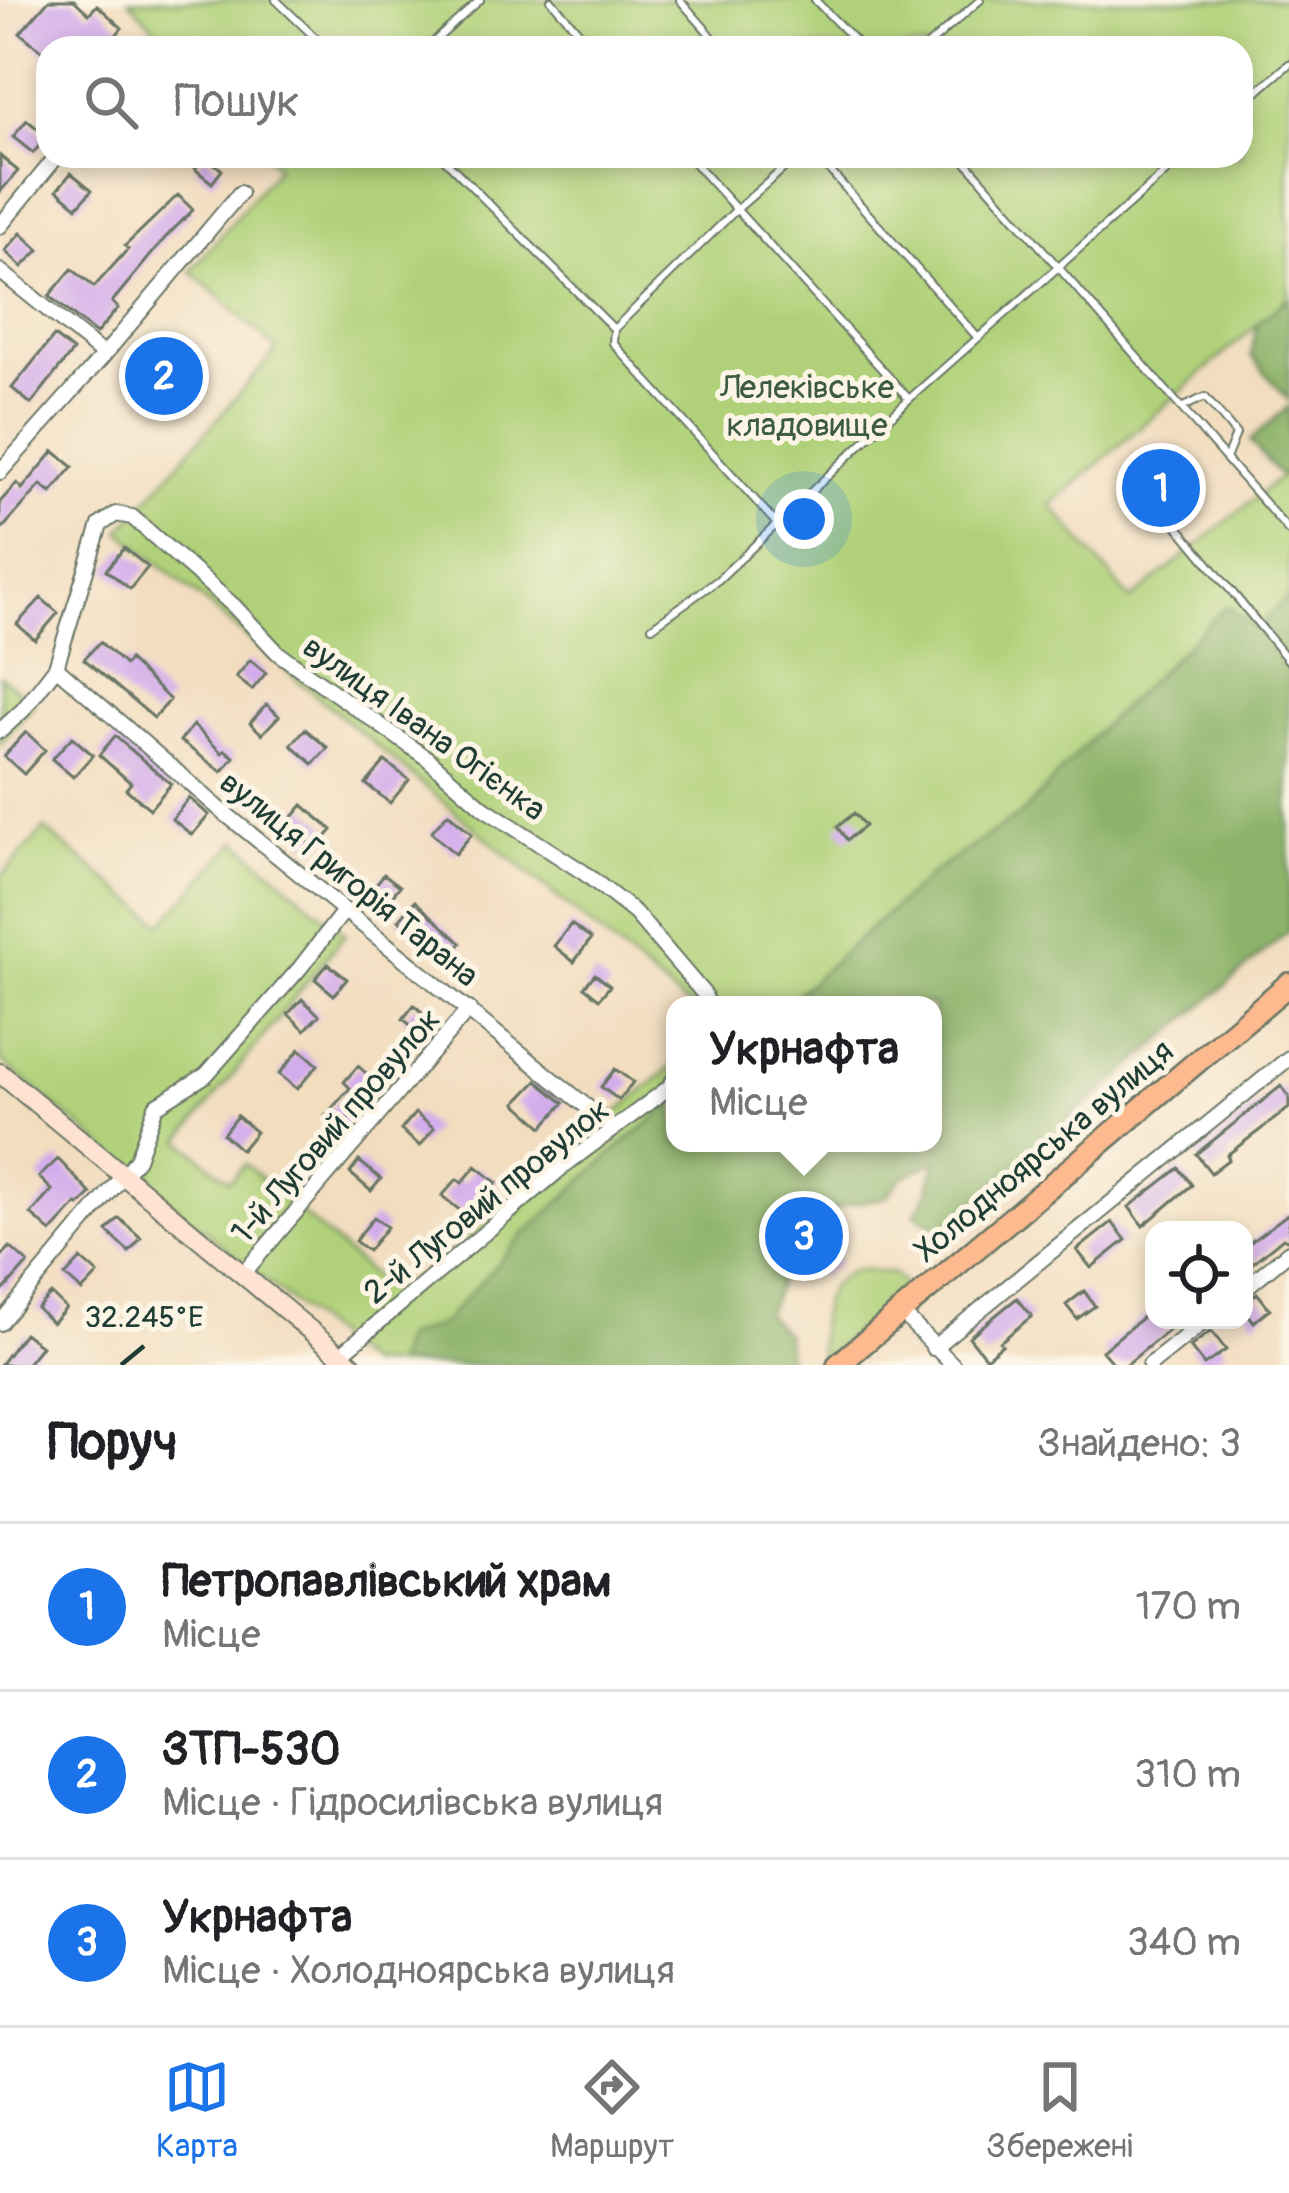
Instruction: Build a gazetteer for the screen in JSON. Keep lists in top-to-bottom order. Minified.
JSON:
{"streets":{"main road":["Холодноярська вулиця"],"street":["вулиця Івана Огієнка","вулиця Григорія Тарана","1-й Луговий провулок","2-й Луговий провулок"]},"crossings":[["вулиця Івана Огієнка","вулиця Григорія Тарана"],["вулиця Григорія Тарана","1-й Луговий провулок"],["вулиця Григорія Тарана","2-й Луговий провулок"]],"parks":["Лелеківське кладовище"],"page":{"search":"Пошук","pins":["2","1","3"],"popup":["Укрнафта","Місце"],"heading":["Поруч","Знайдено: 3"],"list":[{"mark":"1","name":"Петропавлівський храм","note":"Місце","value":"170 m"},{"mark":"2","name":"ЗТП-530","note":"Місце · Гідросилівська вулиця","value":"310 m"},{"mark":"3","name":"Укрнафта","note":"Місце · Холодноярська вулиця","value":"340 m"}],"nav":["Карта","Маршрут","Збережені"]},"coordinates":["32.245°E"]}
